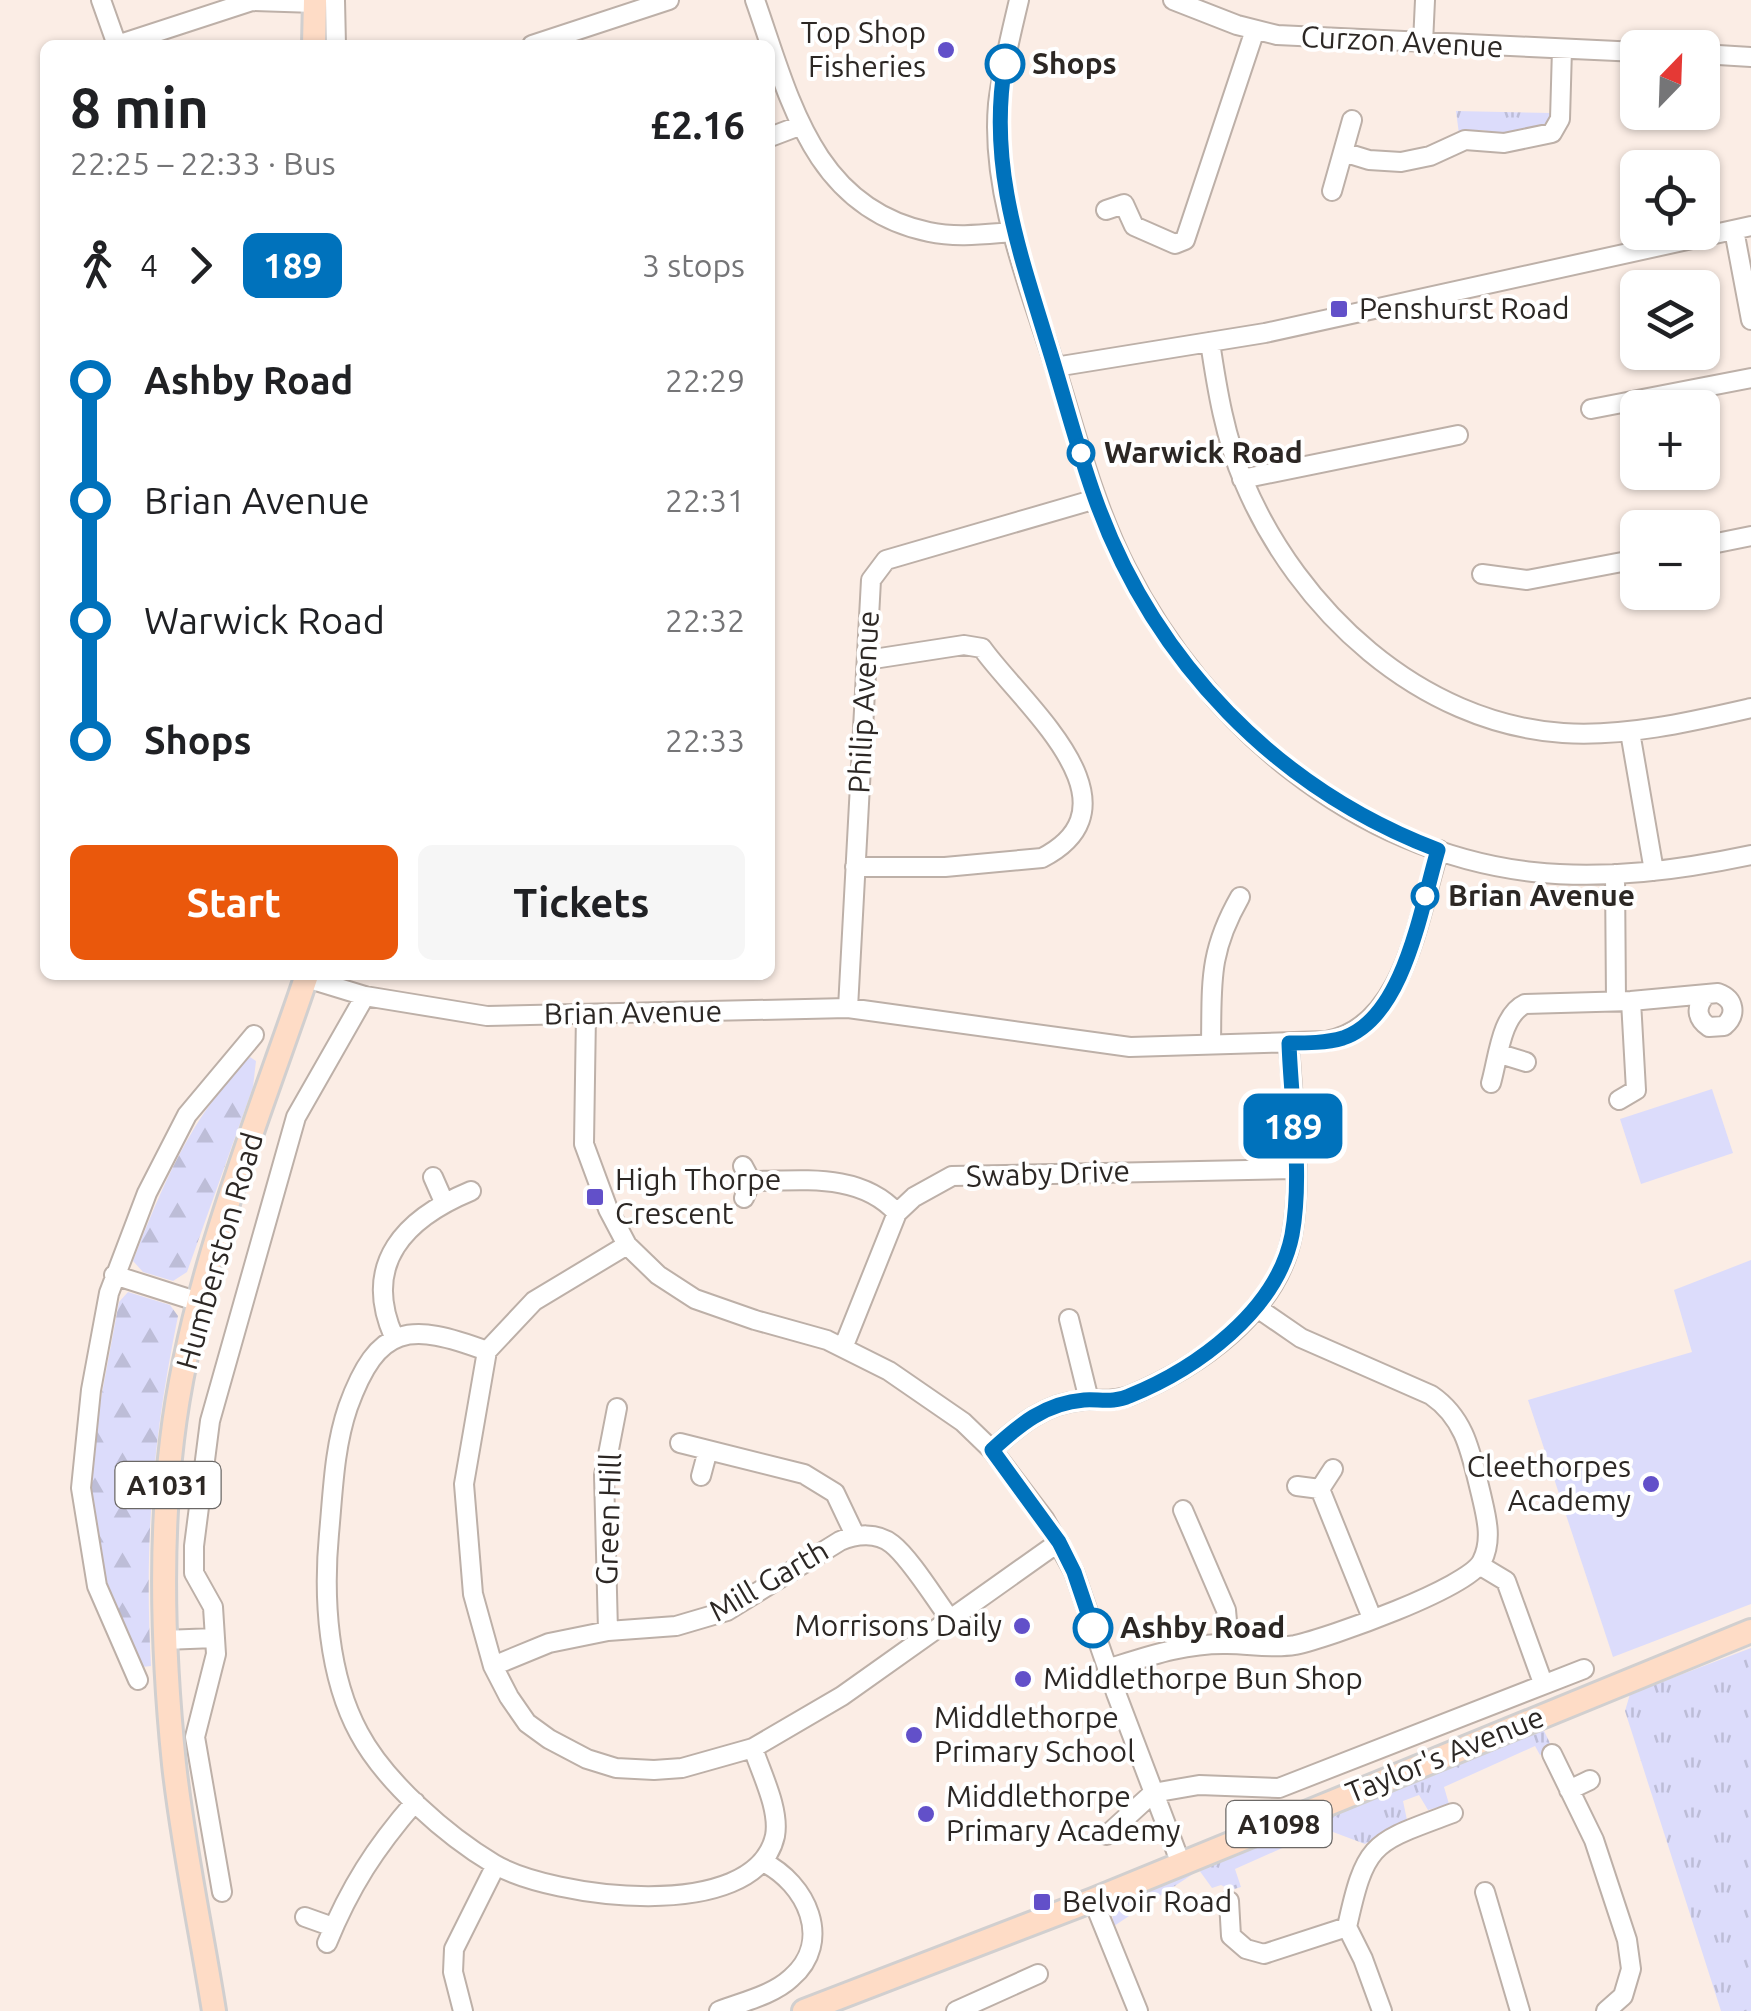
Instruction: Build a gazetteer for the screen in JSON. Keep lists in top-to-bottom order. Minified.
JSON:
{"streets":{"main road":["Humberston Road","A1031","Taylor's Avenue","A1098"],"street":["Curzon Avenue","Philip Avenue","Brian Avenue","Swaby Drive","Green Hill","Mill Garth"]},"crossings":[["Philip Avenue","Brian Avenue"],["Green Hill","Mill Garth"]],"places":{"other":["Top Shop Fisheries","Shops","Warwick Road","Brian Avenue","Cleethorpes Academy","Morrisons Daily","Ashby Road","Middlethorpe Bun Shop","Middlethorpe Primary School","Middlethorpe Primary Academy"],"transit":["Penshurst Road","High Thorpe Crescent","Belvoir Road"]},"lines":["bus line 189"],"north":"top right","page":{"on_map":"189","map_buttons":["+","−"],"heading":["8 min","22:25 – 22:33 · Bus","£2.16"],"legs":["4","189","3 stops"],"list":[{"name":"Ashby Road","value":"22:29"},{"name":"Brian Avenue","value":"22:31"},{"name":"Warwick Road","value":"22:32"},{"name":"Shops","value":"22:33"}],"buttons":["Start","Tickets"]}}
